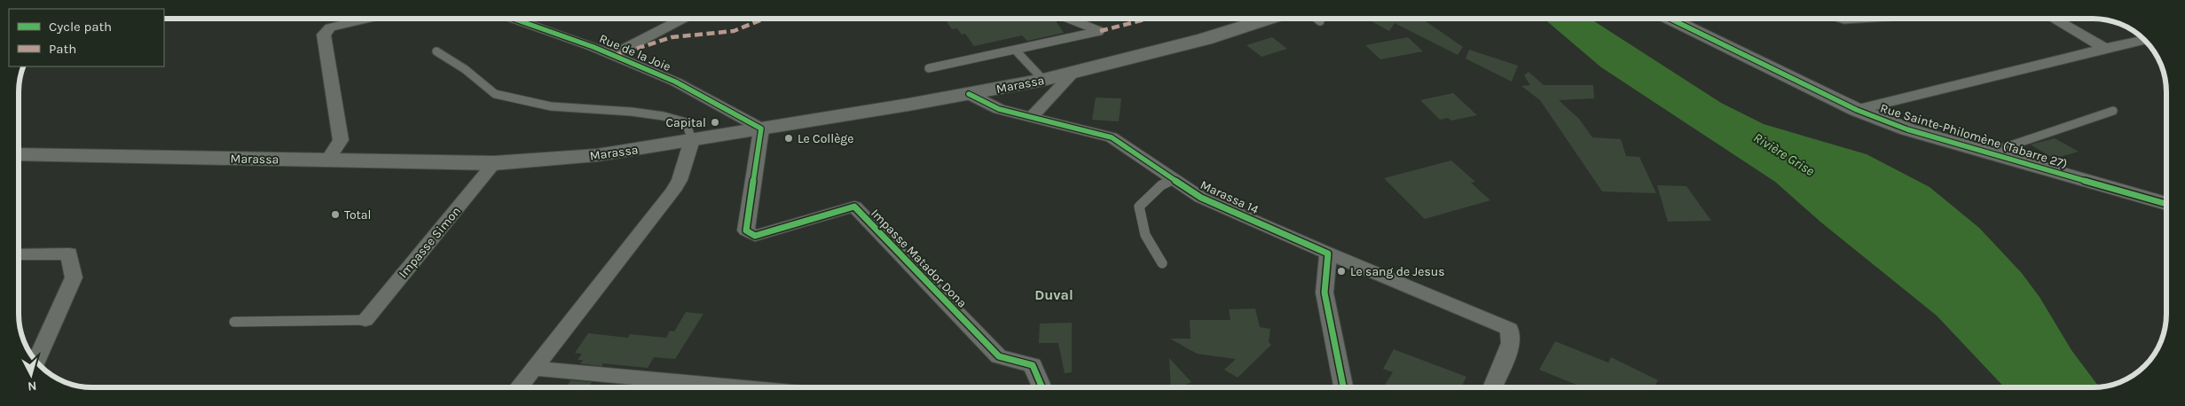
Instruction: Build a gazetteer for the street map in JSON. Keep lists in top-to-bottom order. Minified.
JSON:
{"streets":{"main road":["Marassa"],"street":["Rue de la Joie","Rue Sainte-Philomène (Tabarre 27)","Marassa 14","Impasse Simon","Impasse Matador Dona"]},"crossings":[["Rue de la Joie","Marassa"],["Rue de la Joie","Impasse Matador Dona"],["Marassa","Marassa 14"],["Marassa","Impasse Simon"],["Marassa","Impasse Matador Dona"]],"districts":["Duval"],"water":["Rivière Grise"],"places":["Capital","Le Collège","Total","Le sang de Jesus"],"legend":["Cycle path","Path"],"north":"bottom"}
